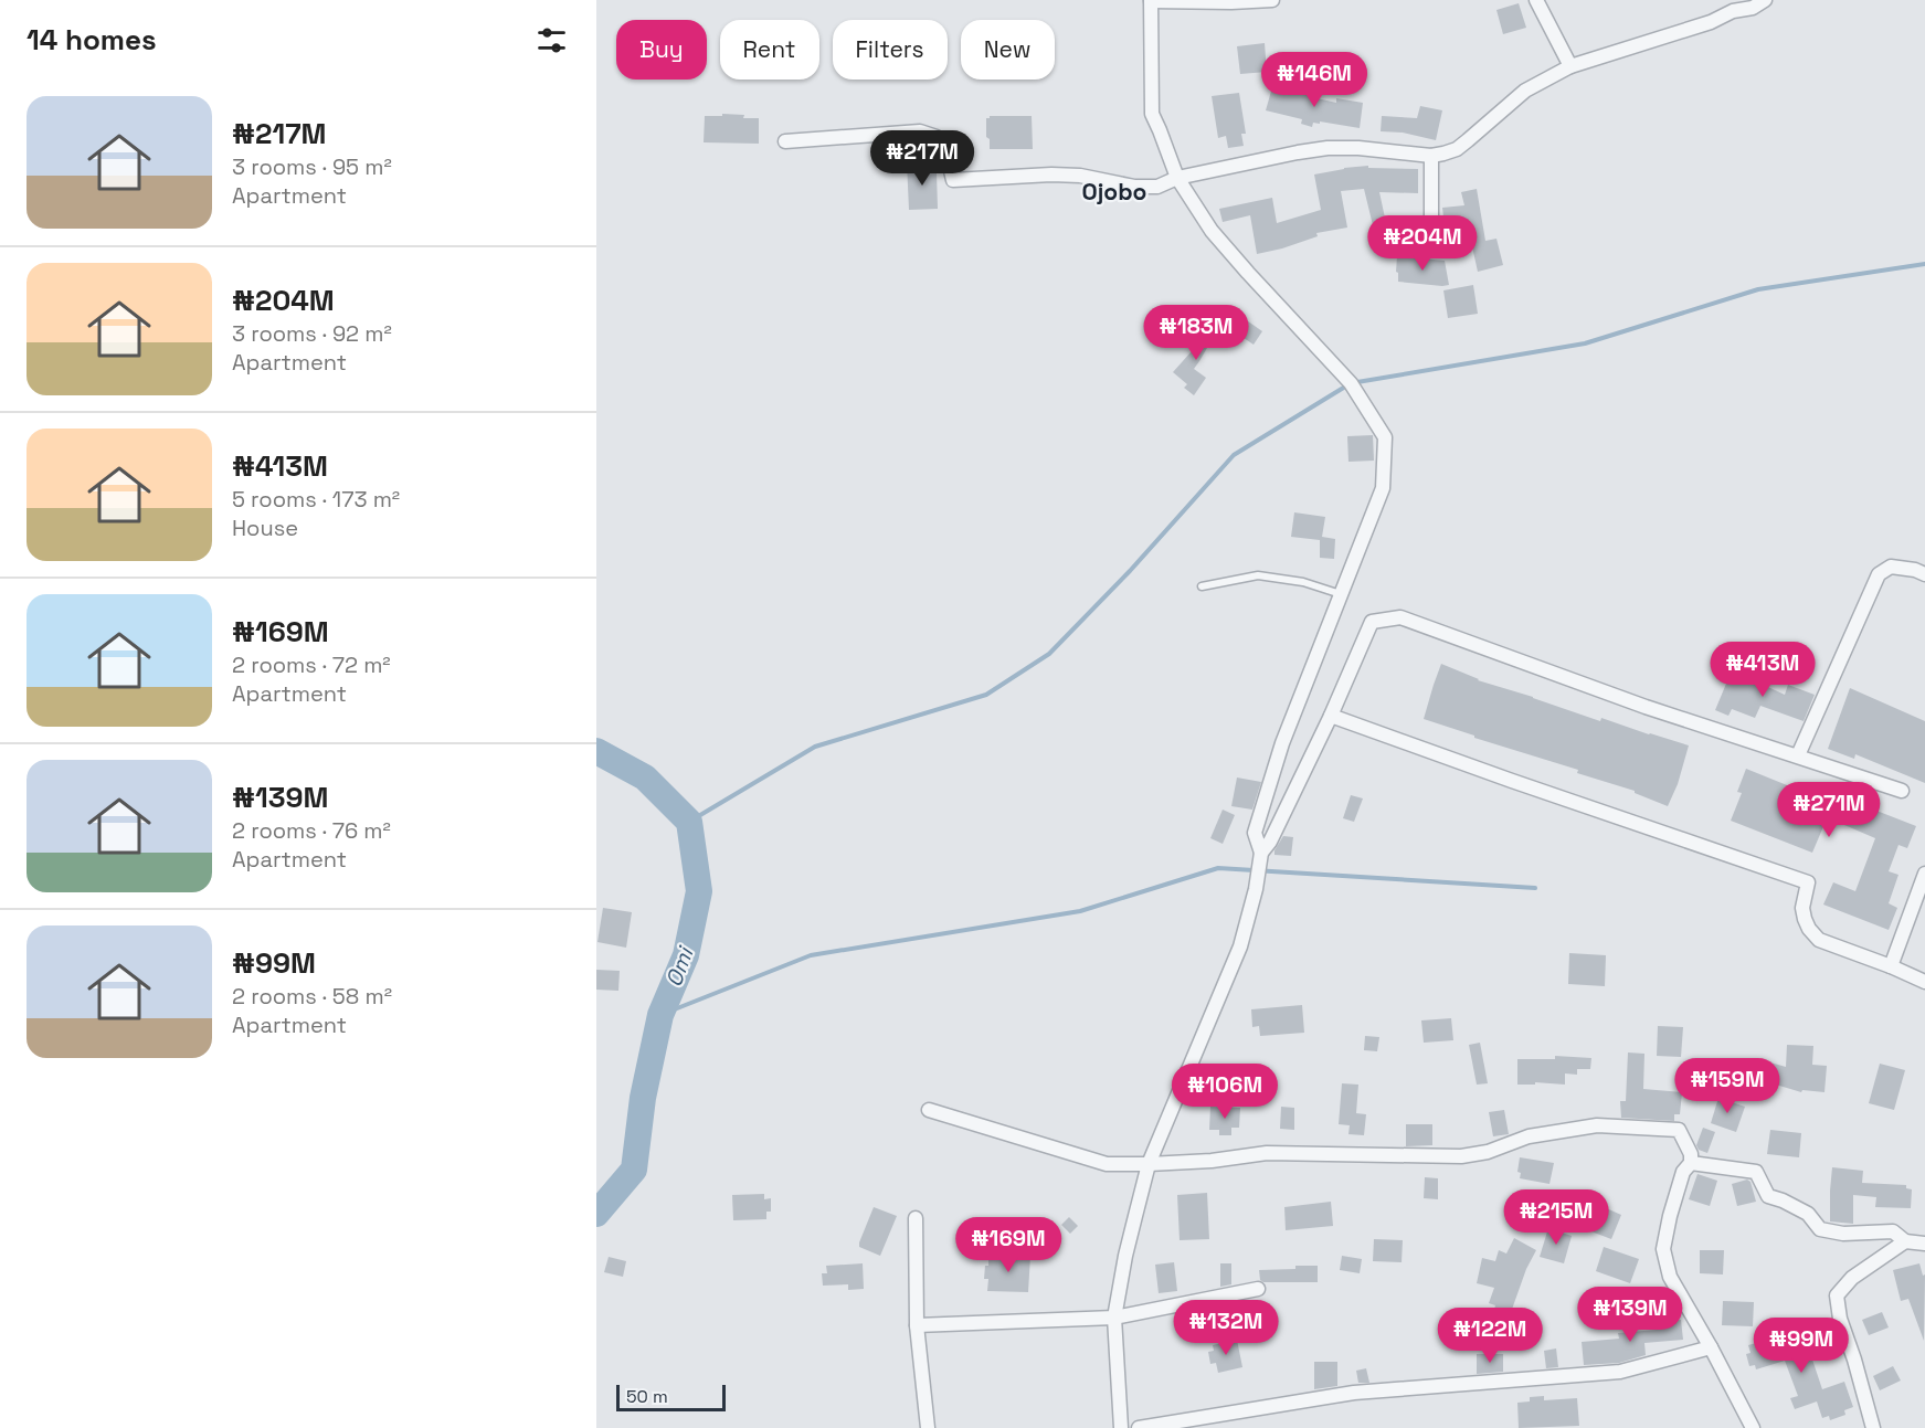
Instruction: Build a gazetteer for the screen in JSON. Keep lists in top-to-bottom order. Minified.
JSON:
{"districts":["Ojobo"],"water":["Omi"],"scale_bar":"50 m","page":{"heading":"14 homes","chip":["Buy","Rent","Filters","New"],"price":["₦146M","₦217M","₦204M","₦183M","₦413M","₦271M","₦159M","₦106M","₦215M","₦169M","₦139M","₦132M","₦122M","₦99M"],"list":[{"name":"₦217M","note":"3 rooms · 95 m² · Apartment"},{"name":"₦204M","note":"3 rooms · 92 m² · Apartment"},{"name":"₦413M","note":"5 rooms · 173 m² · House"},{"name":"₦169M","note":"2 rooms · 72 m² · Apartment"},{"name":"₦139M","note":"2 rooms · 76 m² · Apartment"},{"name":"₦99M","note":"2 rooms · 58 m² · Apartment"}],"scale":"50 m"}}
